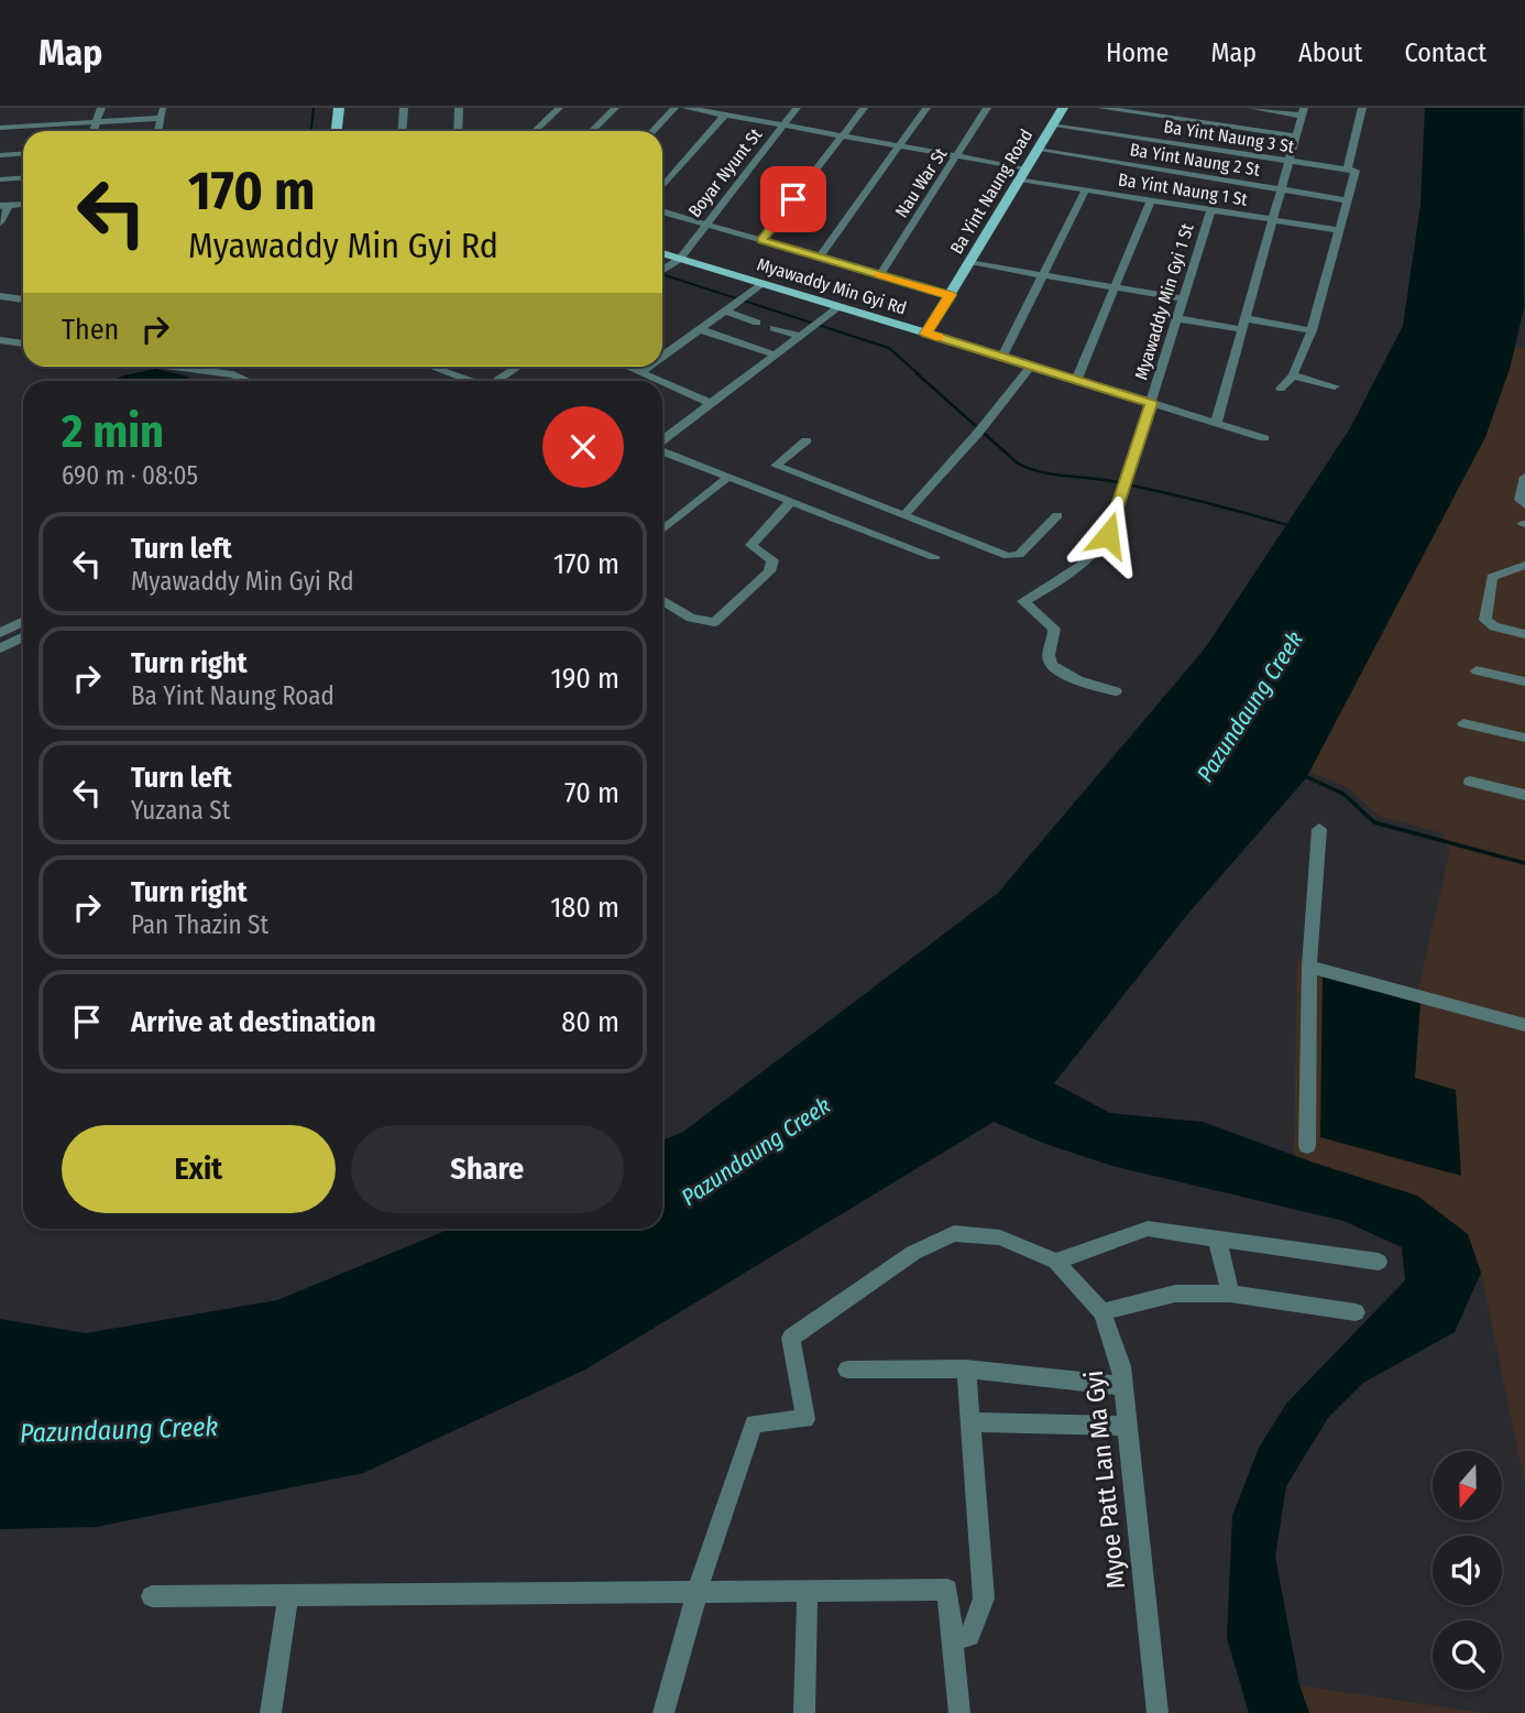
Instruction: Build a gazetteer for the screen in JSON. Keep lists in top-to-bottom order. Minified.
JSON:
{"streets":{"main road":["Ba Yint Naung Road","Myawaddy Min Gyi Rd"],"street":["Ba Yint Naung 3 St","Ba Yint Naung 2 St","Boyar Nyunt St","Nau War St","Ba Yint Naung 1 St","Myawaddy Min Gyi 1 St","Myoe Patt Lan Ma Gyi"]},"crossings":[["Ba Yint Naung 3 St","Ba Yint Naung Road"],["Ba Yint Naung 2 St","Ba Yint Naung Road"],["Boyar Nyunt St","Ba Yint Naung 1 St"],["Boyar Nyunt St","Myawaddy Min Gyi Rd"],["Nau War St","Ba Yint Naung 1 St"],["Ba Yint Naung 1 St","Ba Yint Naung Road"],["Ba Yint Naung 1 St","Myawaddy Min Gyi 1 St"],["Ba Yint Naung Road","Myawaddy Min Gyi Rd"],["Myawaddy Min Gyi Rd","Myawaddy Min Gyi 1 St"]],"water":["Pazundaung Creek"],"north":"bottom","page":{"header":"Map","nav":["Home","Map","About","Contact"],"turn":["170 m","Myawaddy Min Gyi Rd"],"then":"Then","heading":["2 min","690 m · 08:05"],"list":[{"name":"Turn left","note":"Myawaddy Min Gyi Rd","value":"170 m"},{"name":"Turn right","note":"Ba Yint Naung Road","value":"190 m"},{"name":"Turn left","note":"Yuzana St","value":"70 m"},{"name":"Turn right","note":"Pan Thazin St","value":"180 m"},{"name":"Arrive at destination","value":"80 m"}],"buttons":["Exit","Share"]}}
